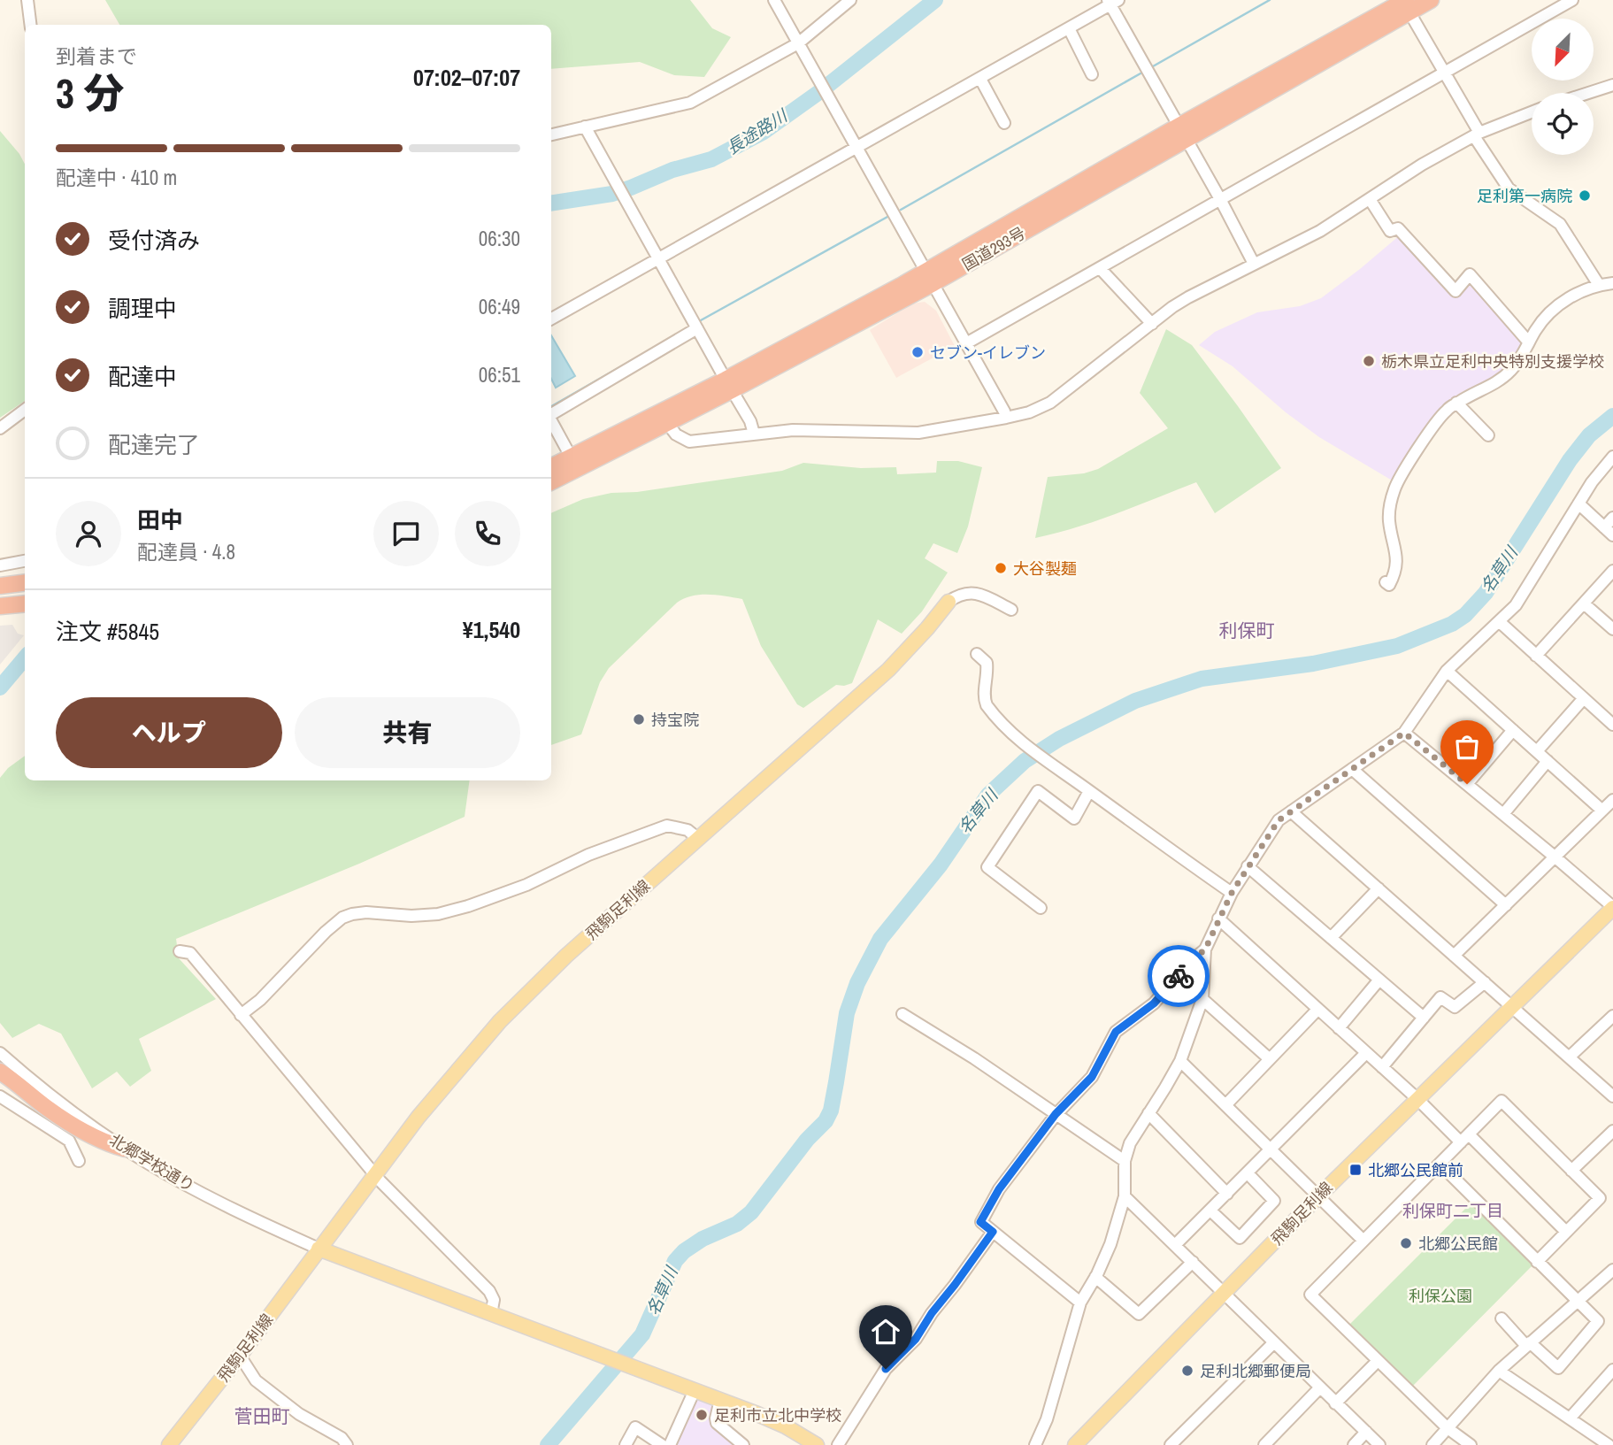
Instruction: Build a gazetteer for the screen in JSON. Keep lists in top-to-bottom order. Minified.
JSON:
{"streets":{"highway":["国道293号"],"main road":["飛駒足利線"],"street":["北郷学校通り"]},"crossings":[["飛駒足利線","北郷学校通り"]],"districts":["利保町","利保町二丁目","菅田町"],"water":["長途路川","名草川"],"parks":["利保公園"],"places":{"other":["足利第一病院","セブン-イレブン","栃木県立足利中央特別支援学校","大谷製麺","持宝院","北郷公民館","足利北郷郵便局","足利市立北中学校"],"transit":["北郷公民館前"]},"north":"bottom left","page":{"heading":["3 分","到着まで","07:02–07:07"],"panel":["田中","配達員 · 4.8","注文 #5845","¥1,540"],"bar":"配達中 · 410 m","list":[["受付済み","06:30"],["調理中","06:49"],["配達中","06:51"],"配達完了"],"buttons":["ヘルプ","共有"]}}
